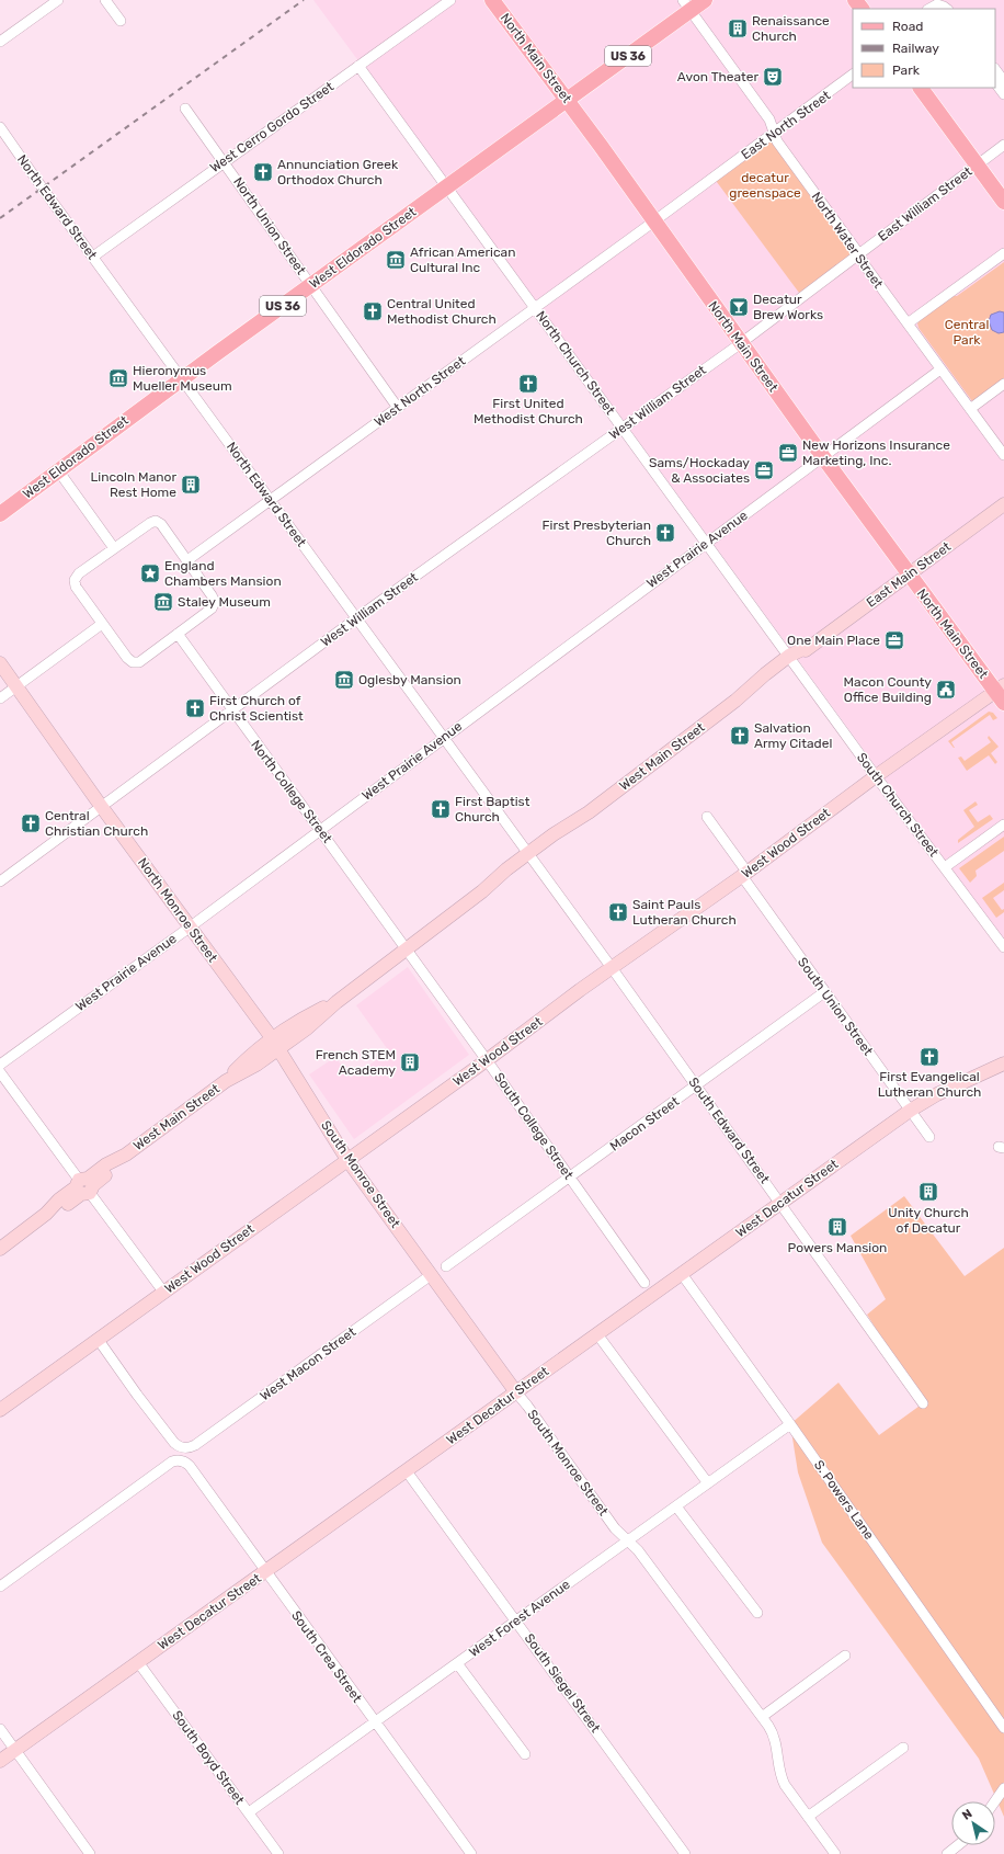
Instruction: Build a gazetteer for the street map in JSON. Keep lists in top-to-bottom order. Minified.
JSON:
{"streets":{"main road":["US 36","North Main Street","West Eldorado Street"],"street":["East North Street","West Cerro Gordo Street","East William Street","North Edward Street","North Union Street","North Water Street","North Church Street","West North Street","West William Street","West Prairie Avenue","East Main Street","West Main Street","North College Street","South Church Street","West Wood Street","North Monroe Street","South Union Street","Macon Street","South College Street","South Edward Street","South Monroe Street","West Decatur Street","West Macon Street","S. Powers Lane","West Forest Avenue","South Crea Street","South Siegel Street","South Boyd Street"]},"crossings":[["North Main Street","East North Street"],["North Main Street","East William Street"],["North Main Street","West Eldorado Street"],["North Main Street","West North Street"],["North Main Street","West William Street"],["North Main Street","West Prairie Avenue"],["North Main Street","East Main Street"],["North Main Street","West Wood Street"],["East North Street","North Water Street"],["East North Street","West North Street"],["West Cerro Gordo Street","North Edward Street"],["West Cerro Gordo Street","North Union Street"],["West Cerro Gordo Street","North Church Street"],["East William Street","North Water Street"],["East William Street","West William Street"],["North Edward Street","West Eldorado Street"],["North Edward Street","West North Street"],["North Edward Street","West William Street"],["North Edward Street","West Prairie Avenue"],["North Edward Street","West Main Street"],["North Edward Street","South Edward Street"],["North Union Street","West Eldorado Street"],["North Union Street","West North Street"],["North Water Street","West Eldorado Street"],["North Water Street","West Prairie Avenue"],["West Eldorado Street","North Church Street"],["North Church Street","West North Street"],["North Church Street","West William Street"],["North Church Street","West Prairie Avenue"],["North Church Street","West Main Street"],["North Church Street","South Church Street"],["West William Street","North College Street"],["West William Street","North Monroe Street"],["West Prairie Avenue","North College Street"],["West Prairie Avenue","North Monroe Street"],["East Main Street","West Main Street"],["West Main Street","North College Street"],["West Main Street","South Church Street"],["West Main Street","North Monroe Street"],["West Main Street","South College Street"],["West Main Street","South Edward Street"],["West Main Street","South Monroe Street"],["North College Street","South College Street"],["South Church Street","West Wood Street"],["West Wood Street","South Union Street"],["West Wood Street","South College Street"],["West Wood Street","South Edward Street"],["West Wood Street","South Monroe Street"],["West Wood Street","West Macon Street"],["North Monroe Street","South Monroe Street"],["South Union Street","Macon Street"],["South Union Street","West Decatur Street"],["Macon Street","South College Street"],["Macon Street","South Edward Street"],["South Edward Street","West Decatur Street"],["South Monroe Street","West Decatur Street"],["South Monroe Street","West Macon Street"],["South Monroe Street","West Forest Avenue"],["West Decatur Street","S. Powers Lane"],["West Decatur Street","South Crea Street"],["West Decatur Street","South Siegel Street"],["West Decatur Street","South Boyd Street"],["S. Powers Lane","West Forest Avenue"],["West Forest Avenue","South Crea Street"],["West Forest Avenue","South Siegel Street"],["West Forest Avenue","South Boyd Street"]],"parks":["decatur greenspace","Central Park"],"places":{"building":["Renaissance Church","Lincoln Manor Rest Home","French STEM Academy","Unity Church of Decatur","Powers Mansion"],"theatre":["Avon Theater"],"church":["Annunciation Greek Orthodox Church","Central United Methodist Church","First United Methodist Church","First Presbyterian Church","First Church of Christ Scientist","Salvation Army Citadel","First Baptist Church","Central Christian Church","Saint Pauls Lutheran Church","First Evangelical Lutheran Church"],"museum":["African American Cultural Inc","Hieronymus Mueller Museum","Staley Museum","Oglesby Mansion"],"bar":["Decatur Brew Works"],"office":["New Horizons Insurance Marketing, Inc.","Sams/Hockaday & Associates","One Main Place"],"place":["England Chambers Mansion"],"public building":["Macon County Office Building"]},"legend":["Road","Railway","Park"],"north":"top left"}
